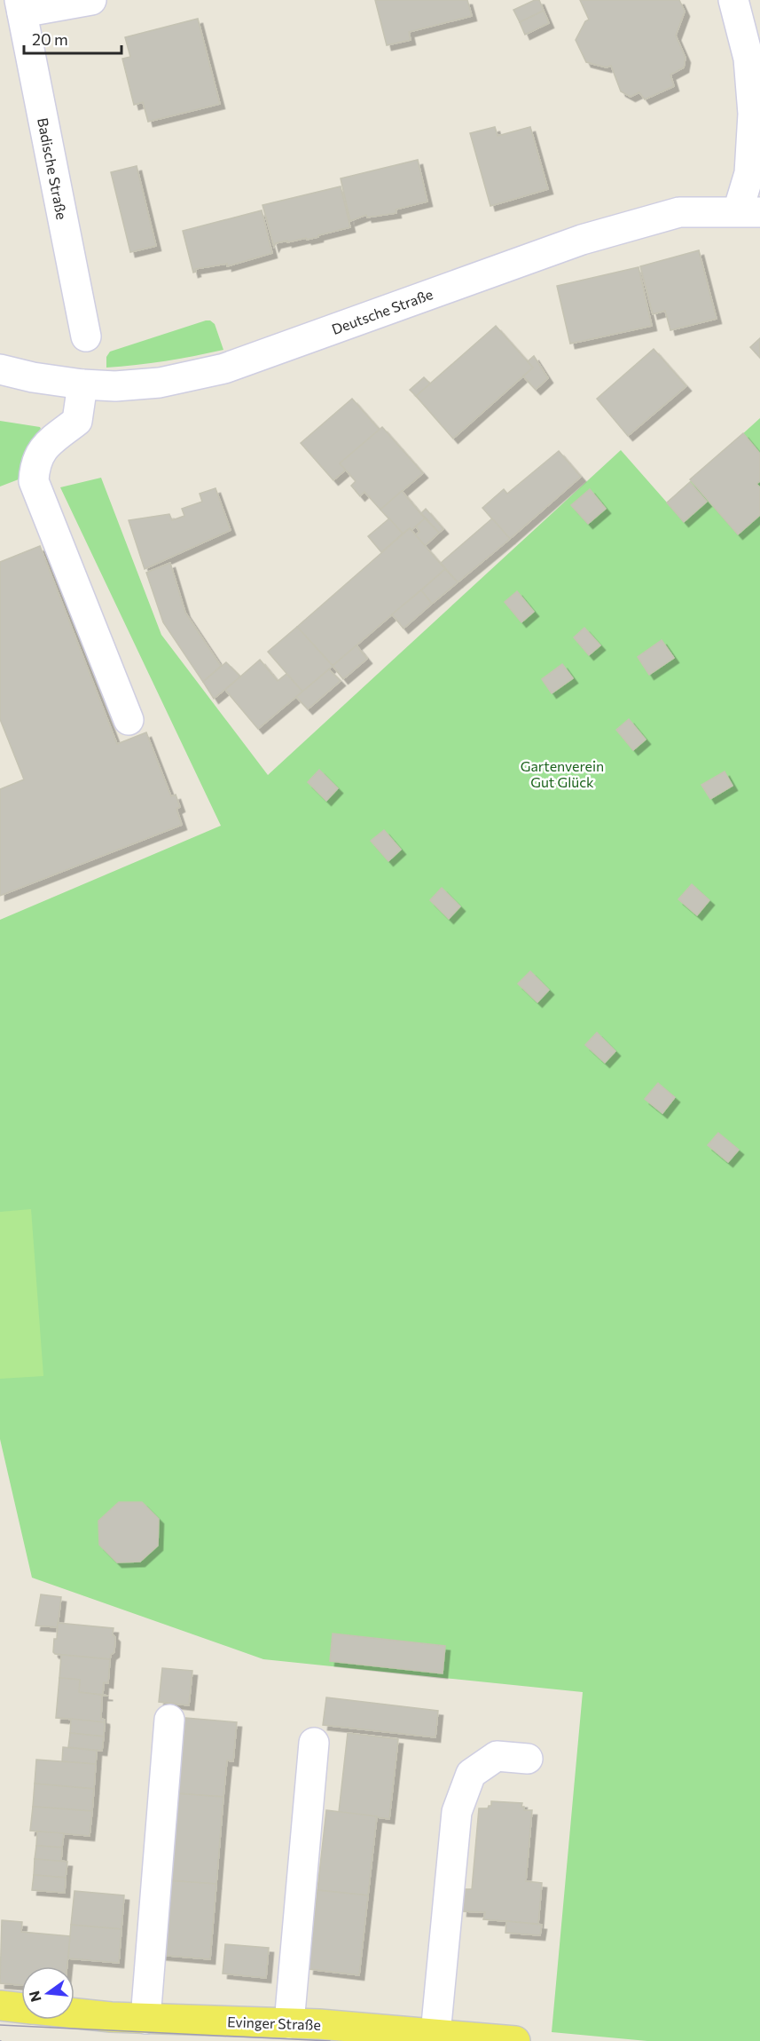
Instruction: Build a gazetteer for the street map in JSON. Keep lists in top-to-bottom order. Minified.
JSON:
{"streets":{"main road":["Evinger Straße"],"street":["Badische Straße","Deutsche Straße"]},"parks":["Gartenverein Gut Glück"],"scale_bar":"20 m","north":"left"}
